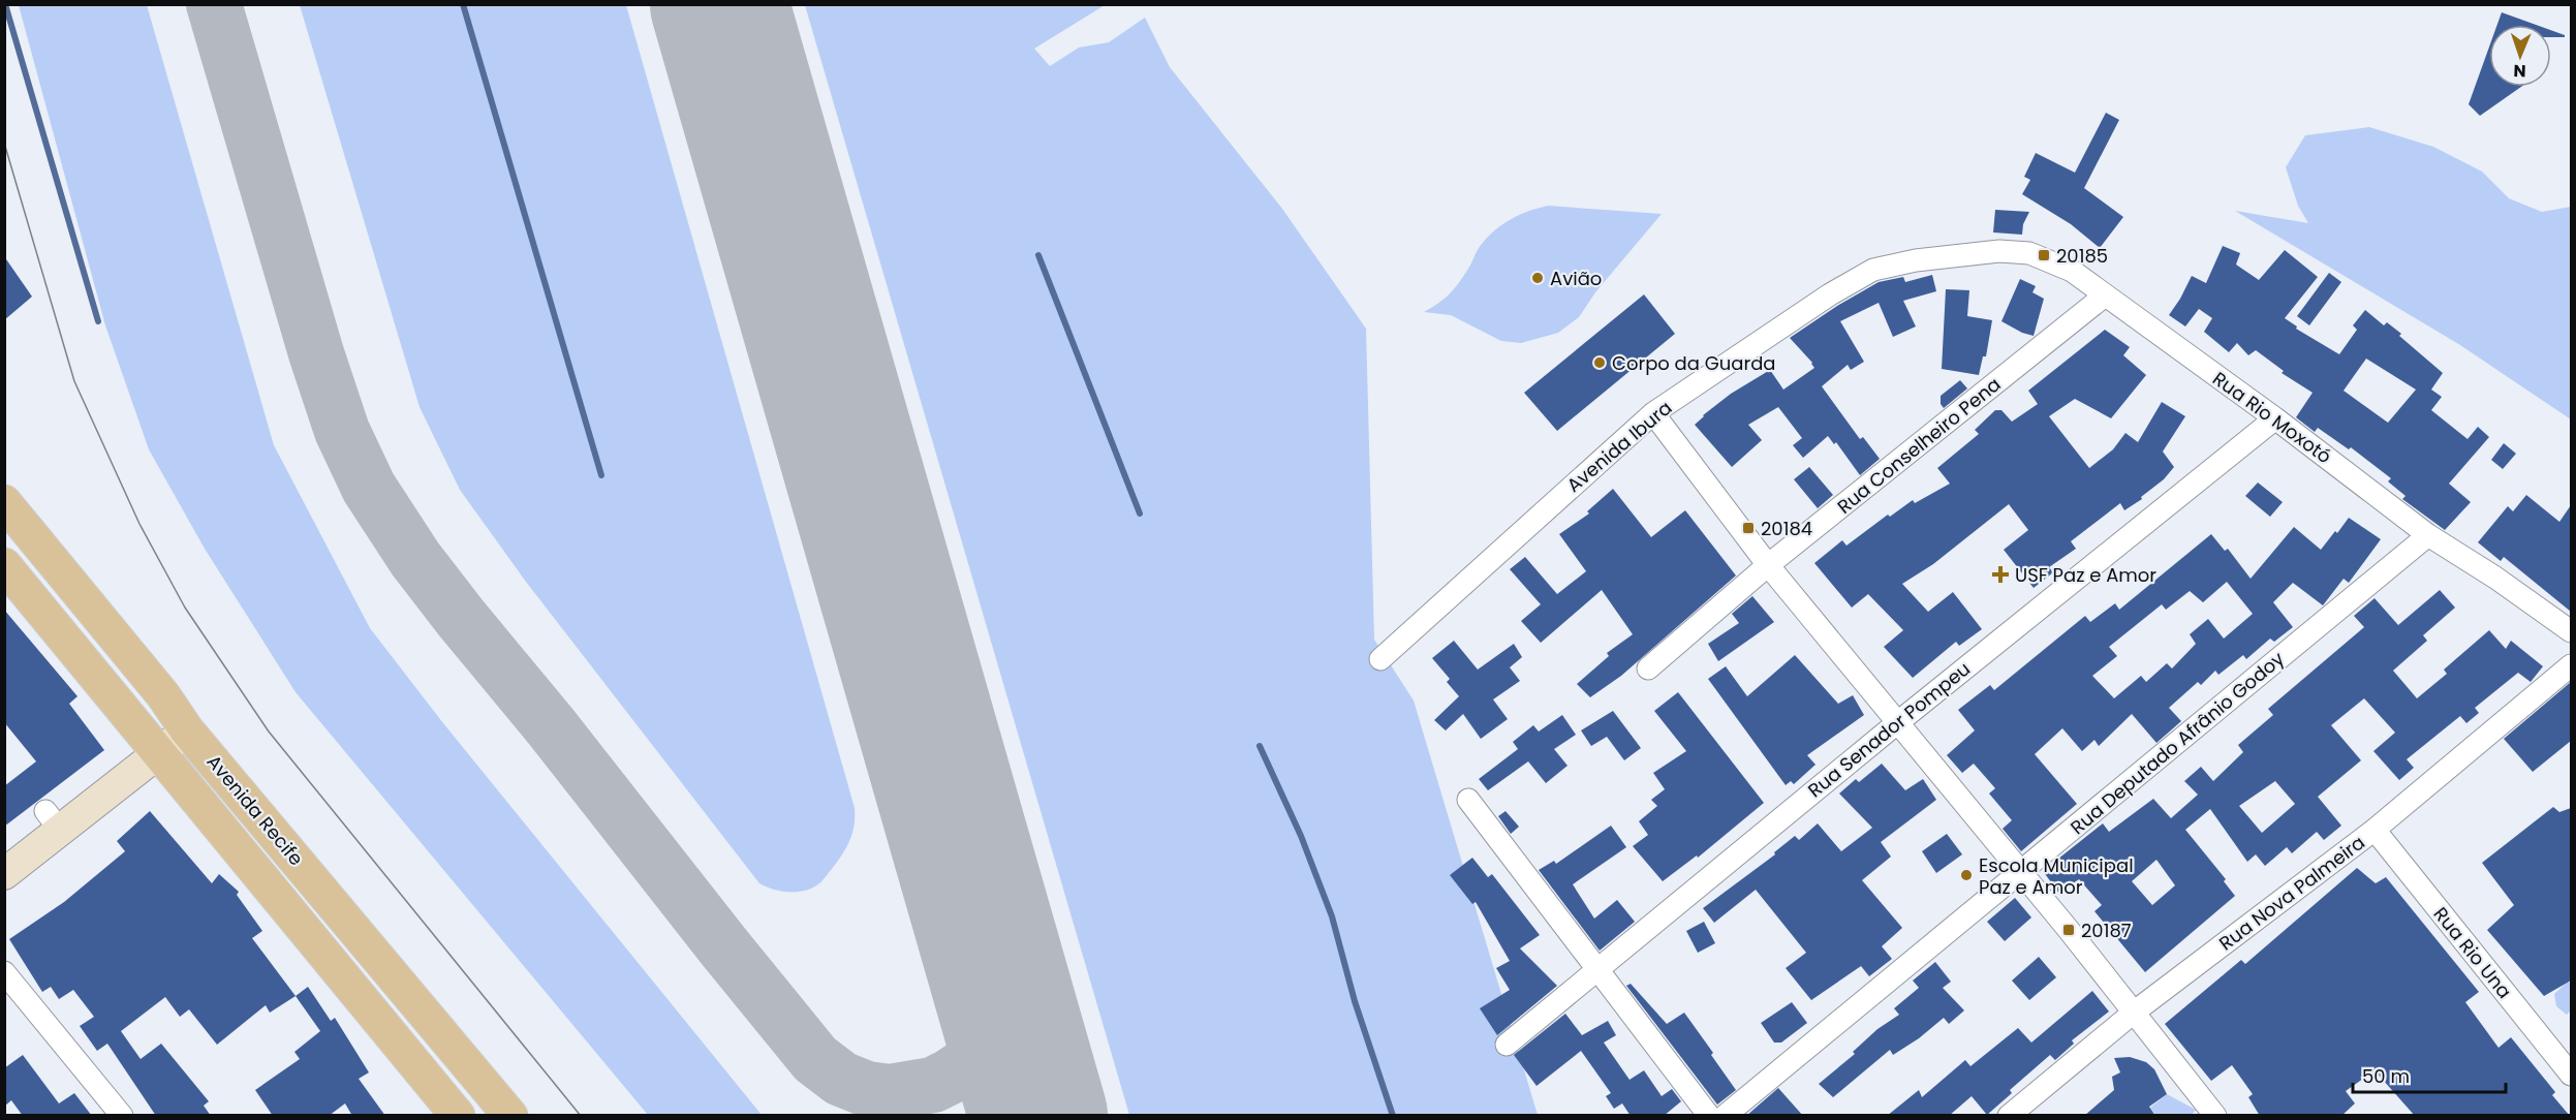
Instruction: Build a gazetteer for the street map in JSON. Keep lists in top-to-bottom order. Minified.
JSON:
{"streets":{"main road":["Avenida Recife"],"street":["Rua Rio Moxotó","Rua Conselheiro Pena","Avenida Ibura","Rua Senador Pompeu","Rua Deputado Afrânio Godoy","Rua Nova Palmeira","Rua Rio Una"]},"crossings":[["Rua Rio Moxotó","Rua Conselheiro Pena"],["Rua Rio Moxotó","Avenida Ibura"],["Rua Rio Moxotó","Rua Senador Pompeu"],["Rua Rio Moxotó","Rua Deputado Afrânio Godoy"],["Rua Nova Palmeira","Rua Rio Una"]],"places":{"transit":["20185","20184","20187"],"other":["Avião","Corpo da Guarda","Escola Municipal Paz e Amor"],"health":["USF Paz e Amor"]},"scale_bar":"50 m","north":"bottom"}
